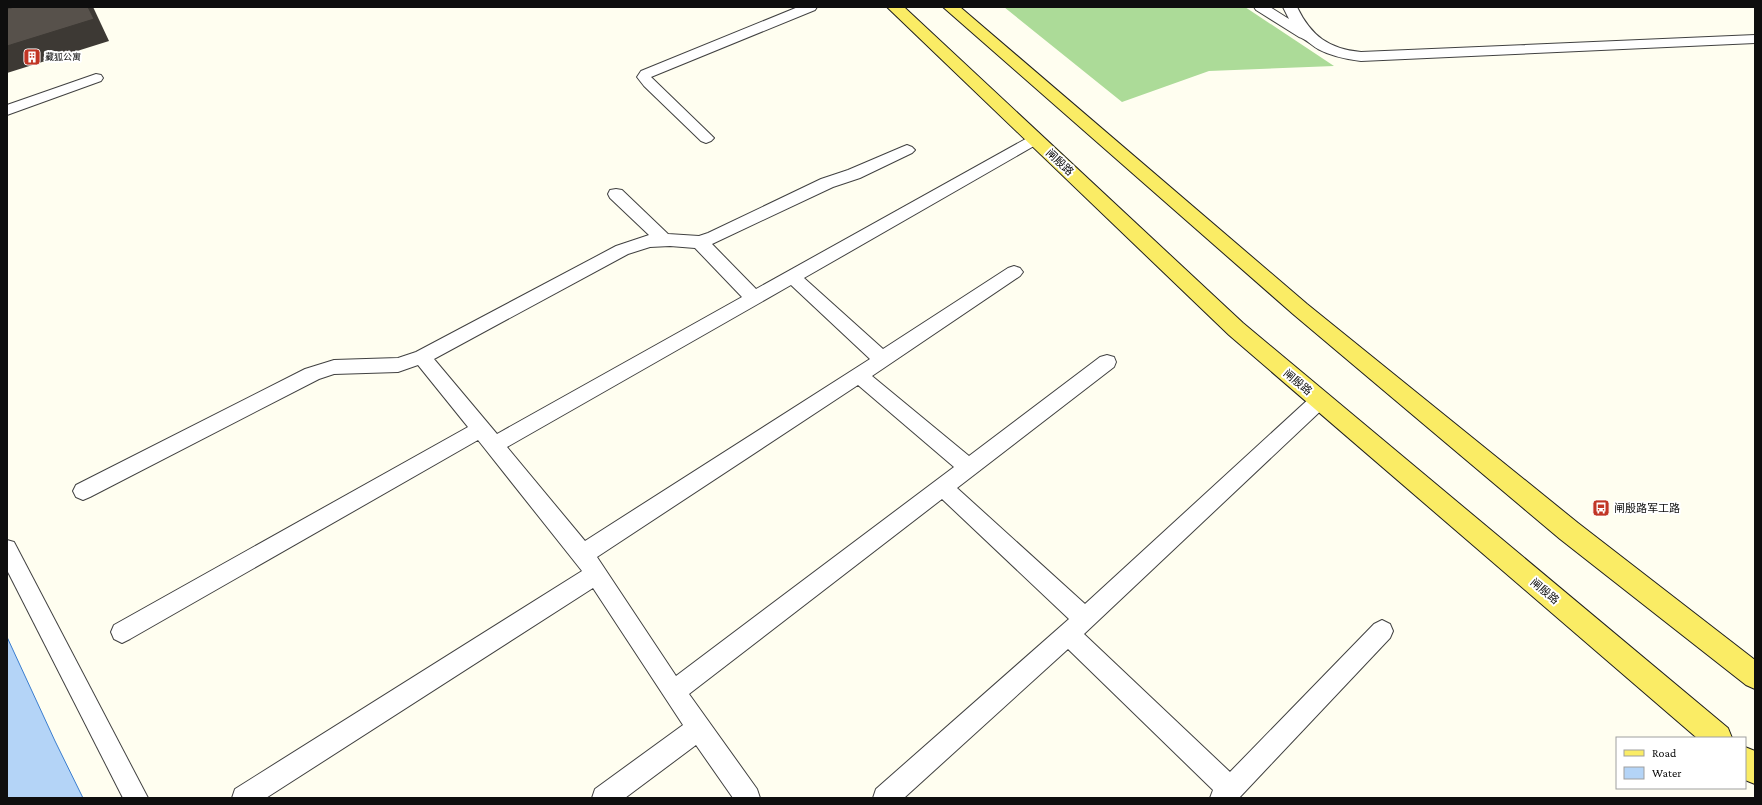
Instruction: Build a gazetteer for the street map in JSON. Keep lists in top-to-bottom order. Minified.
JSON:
{"streets":{"main road":["闸殷路"]},"places":{"building":["藏狐公寓"],"bus stop":["闸殷路军工路"]},"legend":["Road","Water"]}
